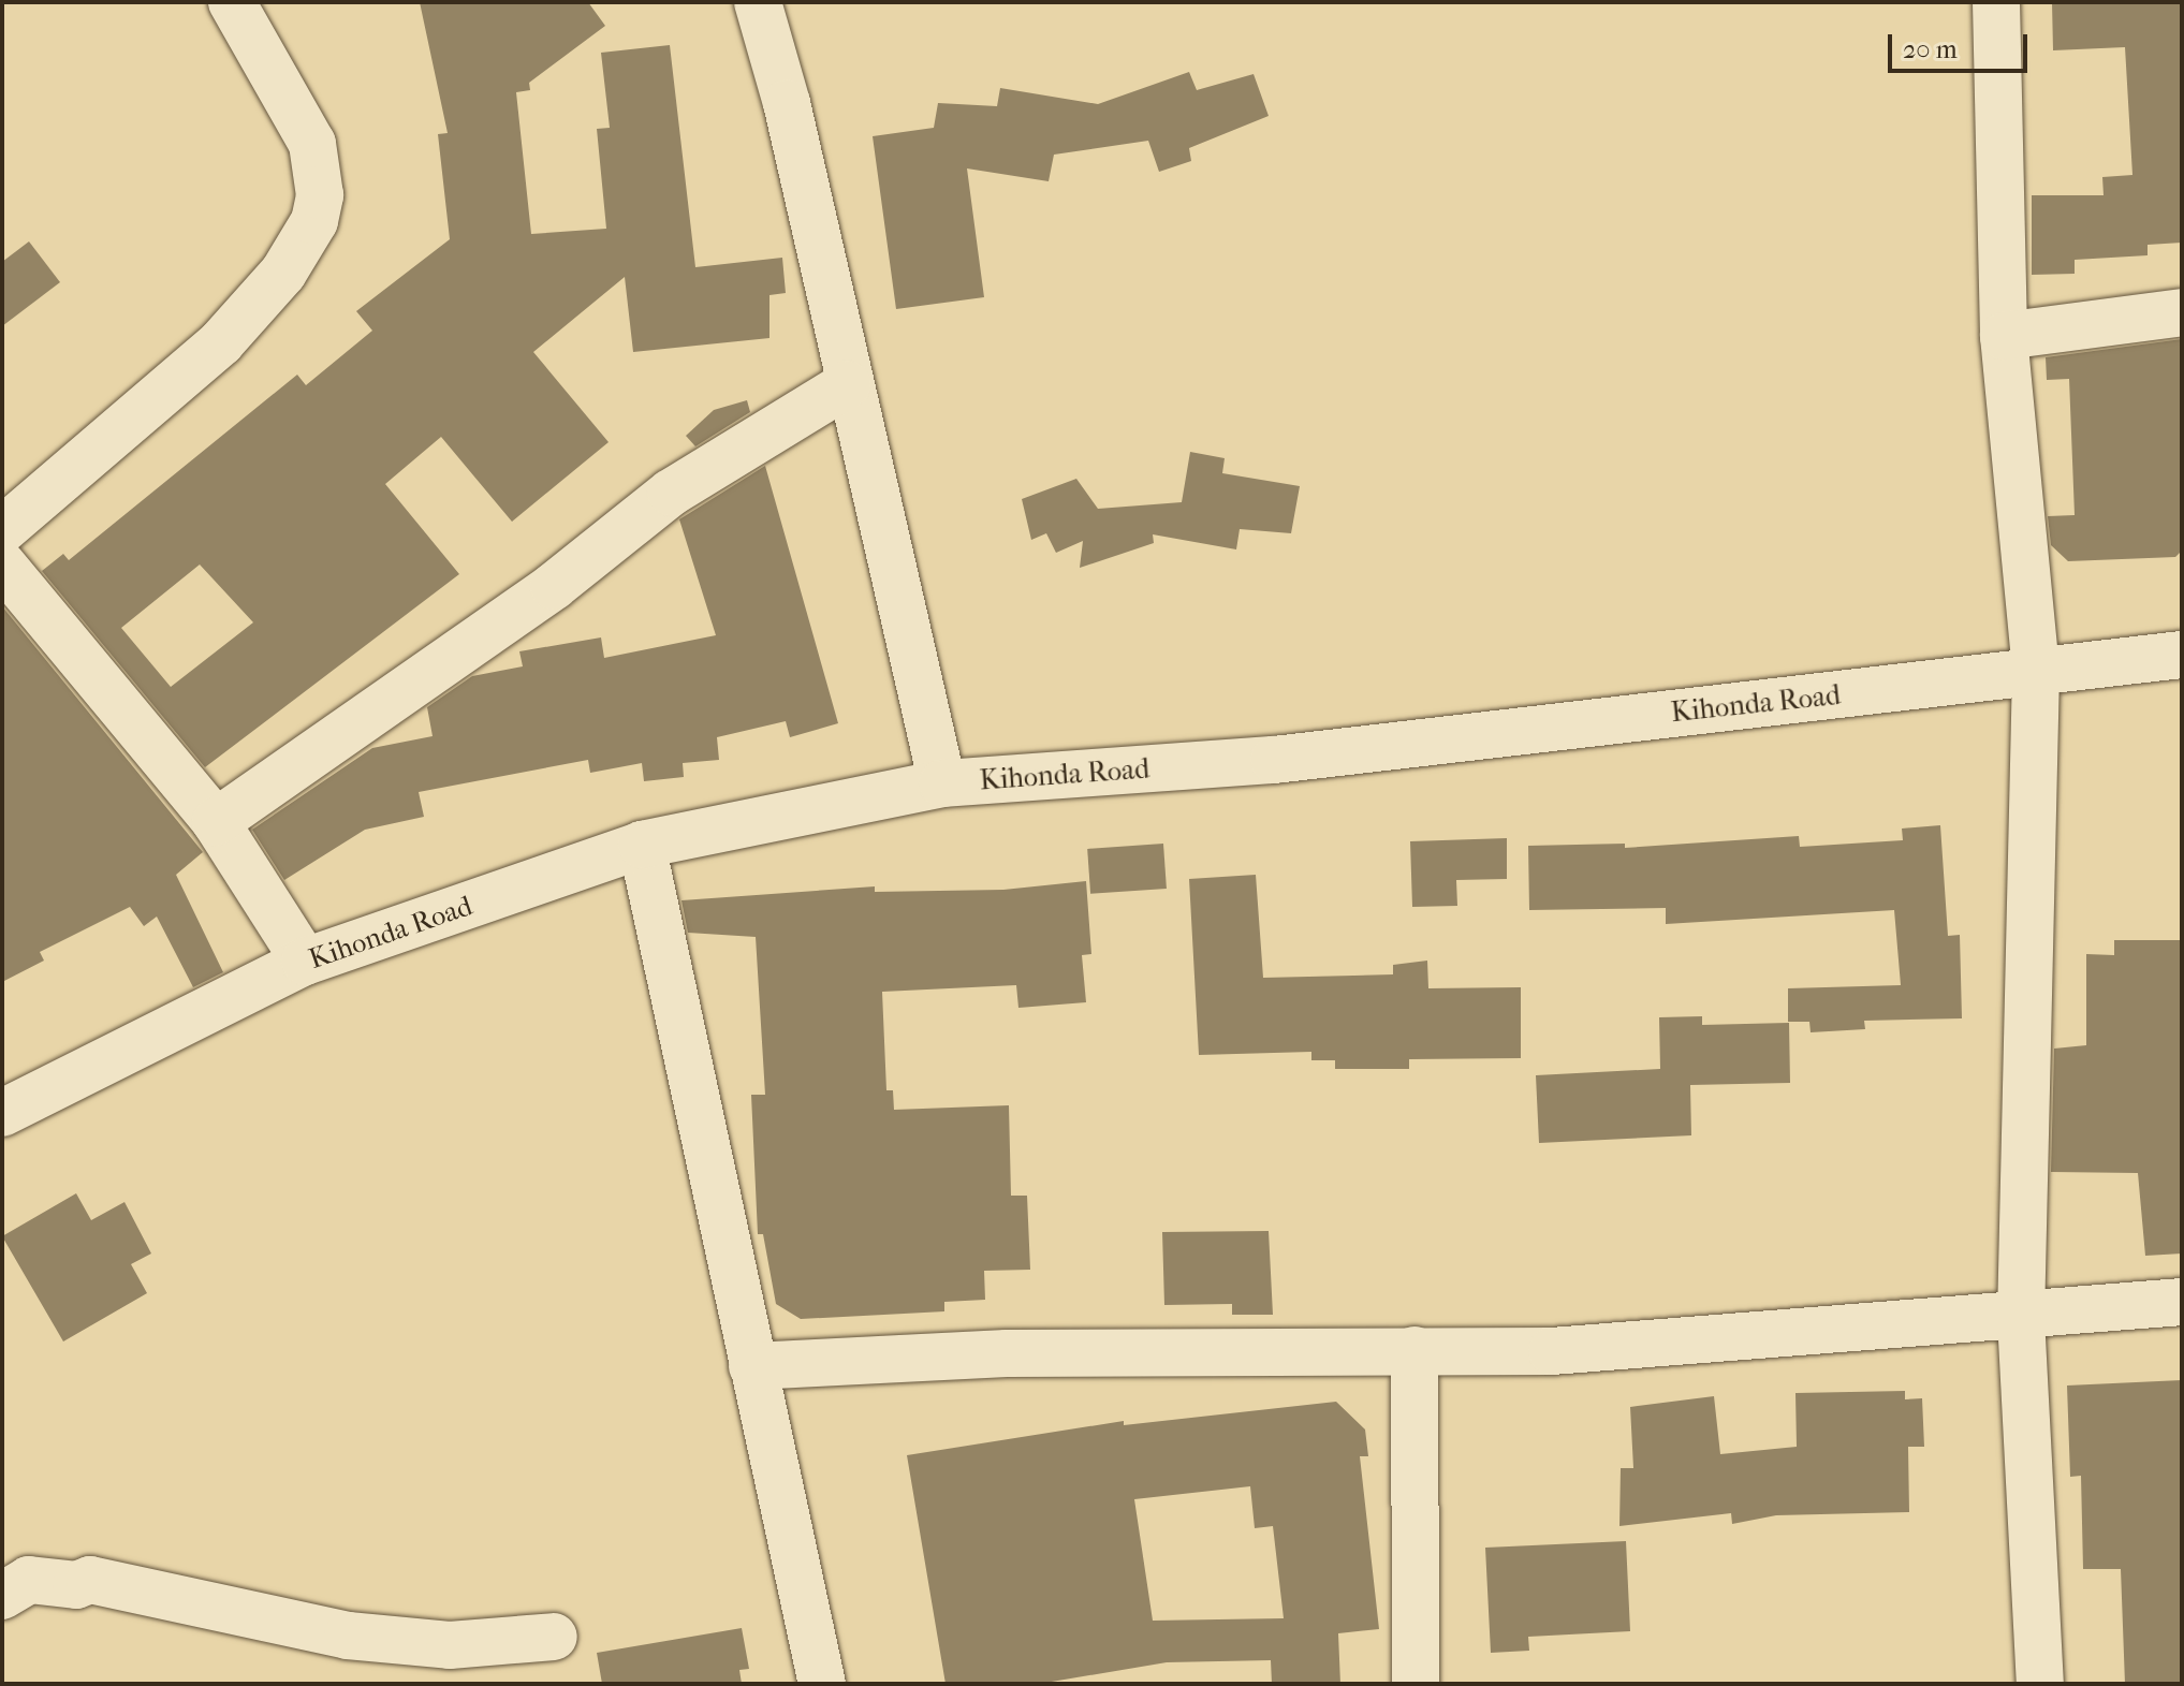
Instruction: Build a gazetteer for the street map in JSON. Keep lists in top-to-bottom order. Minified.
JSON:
{"streets":{"street":["Kihonda Road"]},"scale_bar":"20 m"}
